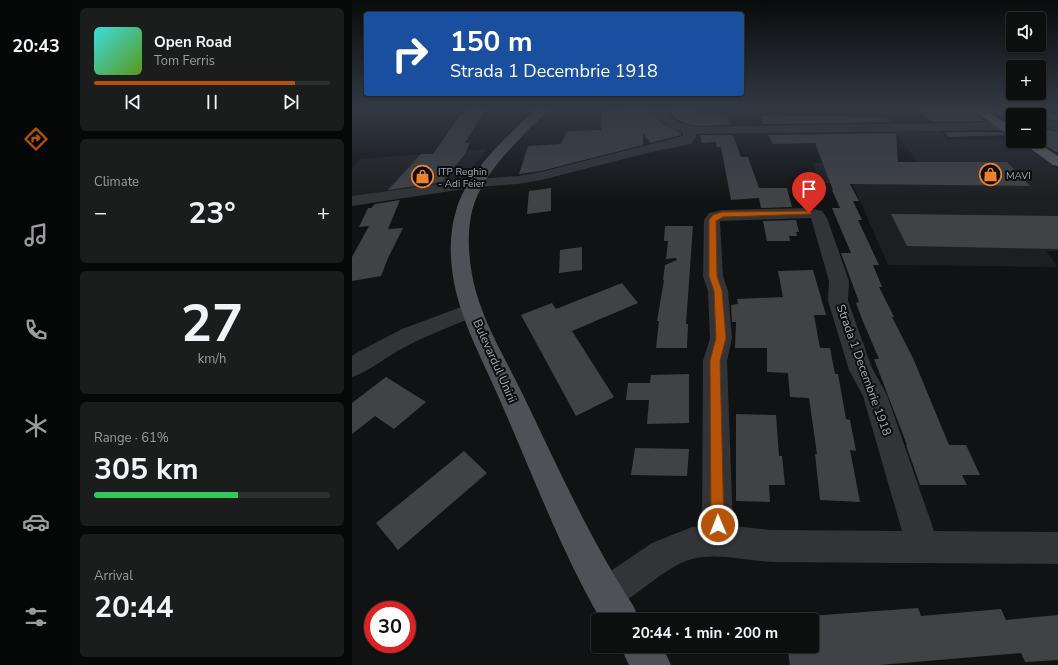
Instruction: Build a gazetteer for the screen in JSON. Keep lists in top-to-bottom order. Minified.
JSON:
{"streets":{"main road":["Bulevardul Unirii"],"street":["Strada 1 Decembrie 1918"]},"places":{"shop":["MAVI","ITP Reghin - Adi Feier"]},"page":{"tabs":"20:43","map_buttons":["+","−"],"turn":["150 m","Strada 1 Decembrie 1918"],"song":["Open Road","Tom Ferris"],"tile":["Climate",["27","km/h"],["Range · 61%","305 km"],["Arrival","20:44"]],"heat":["−","23°","+"],"limit":"30","trip":"20:44 · 1 min · 200 m"}}
